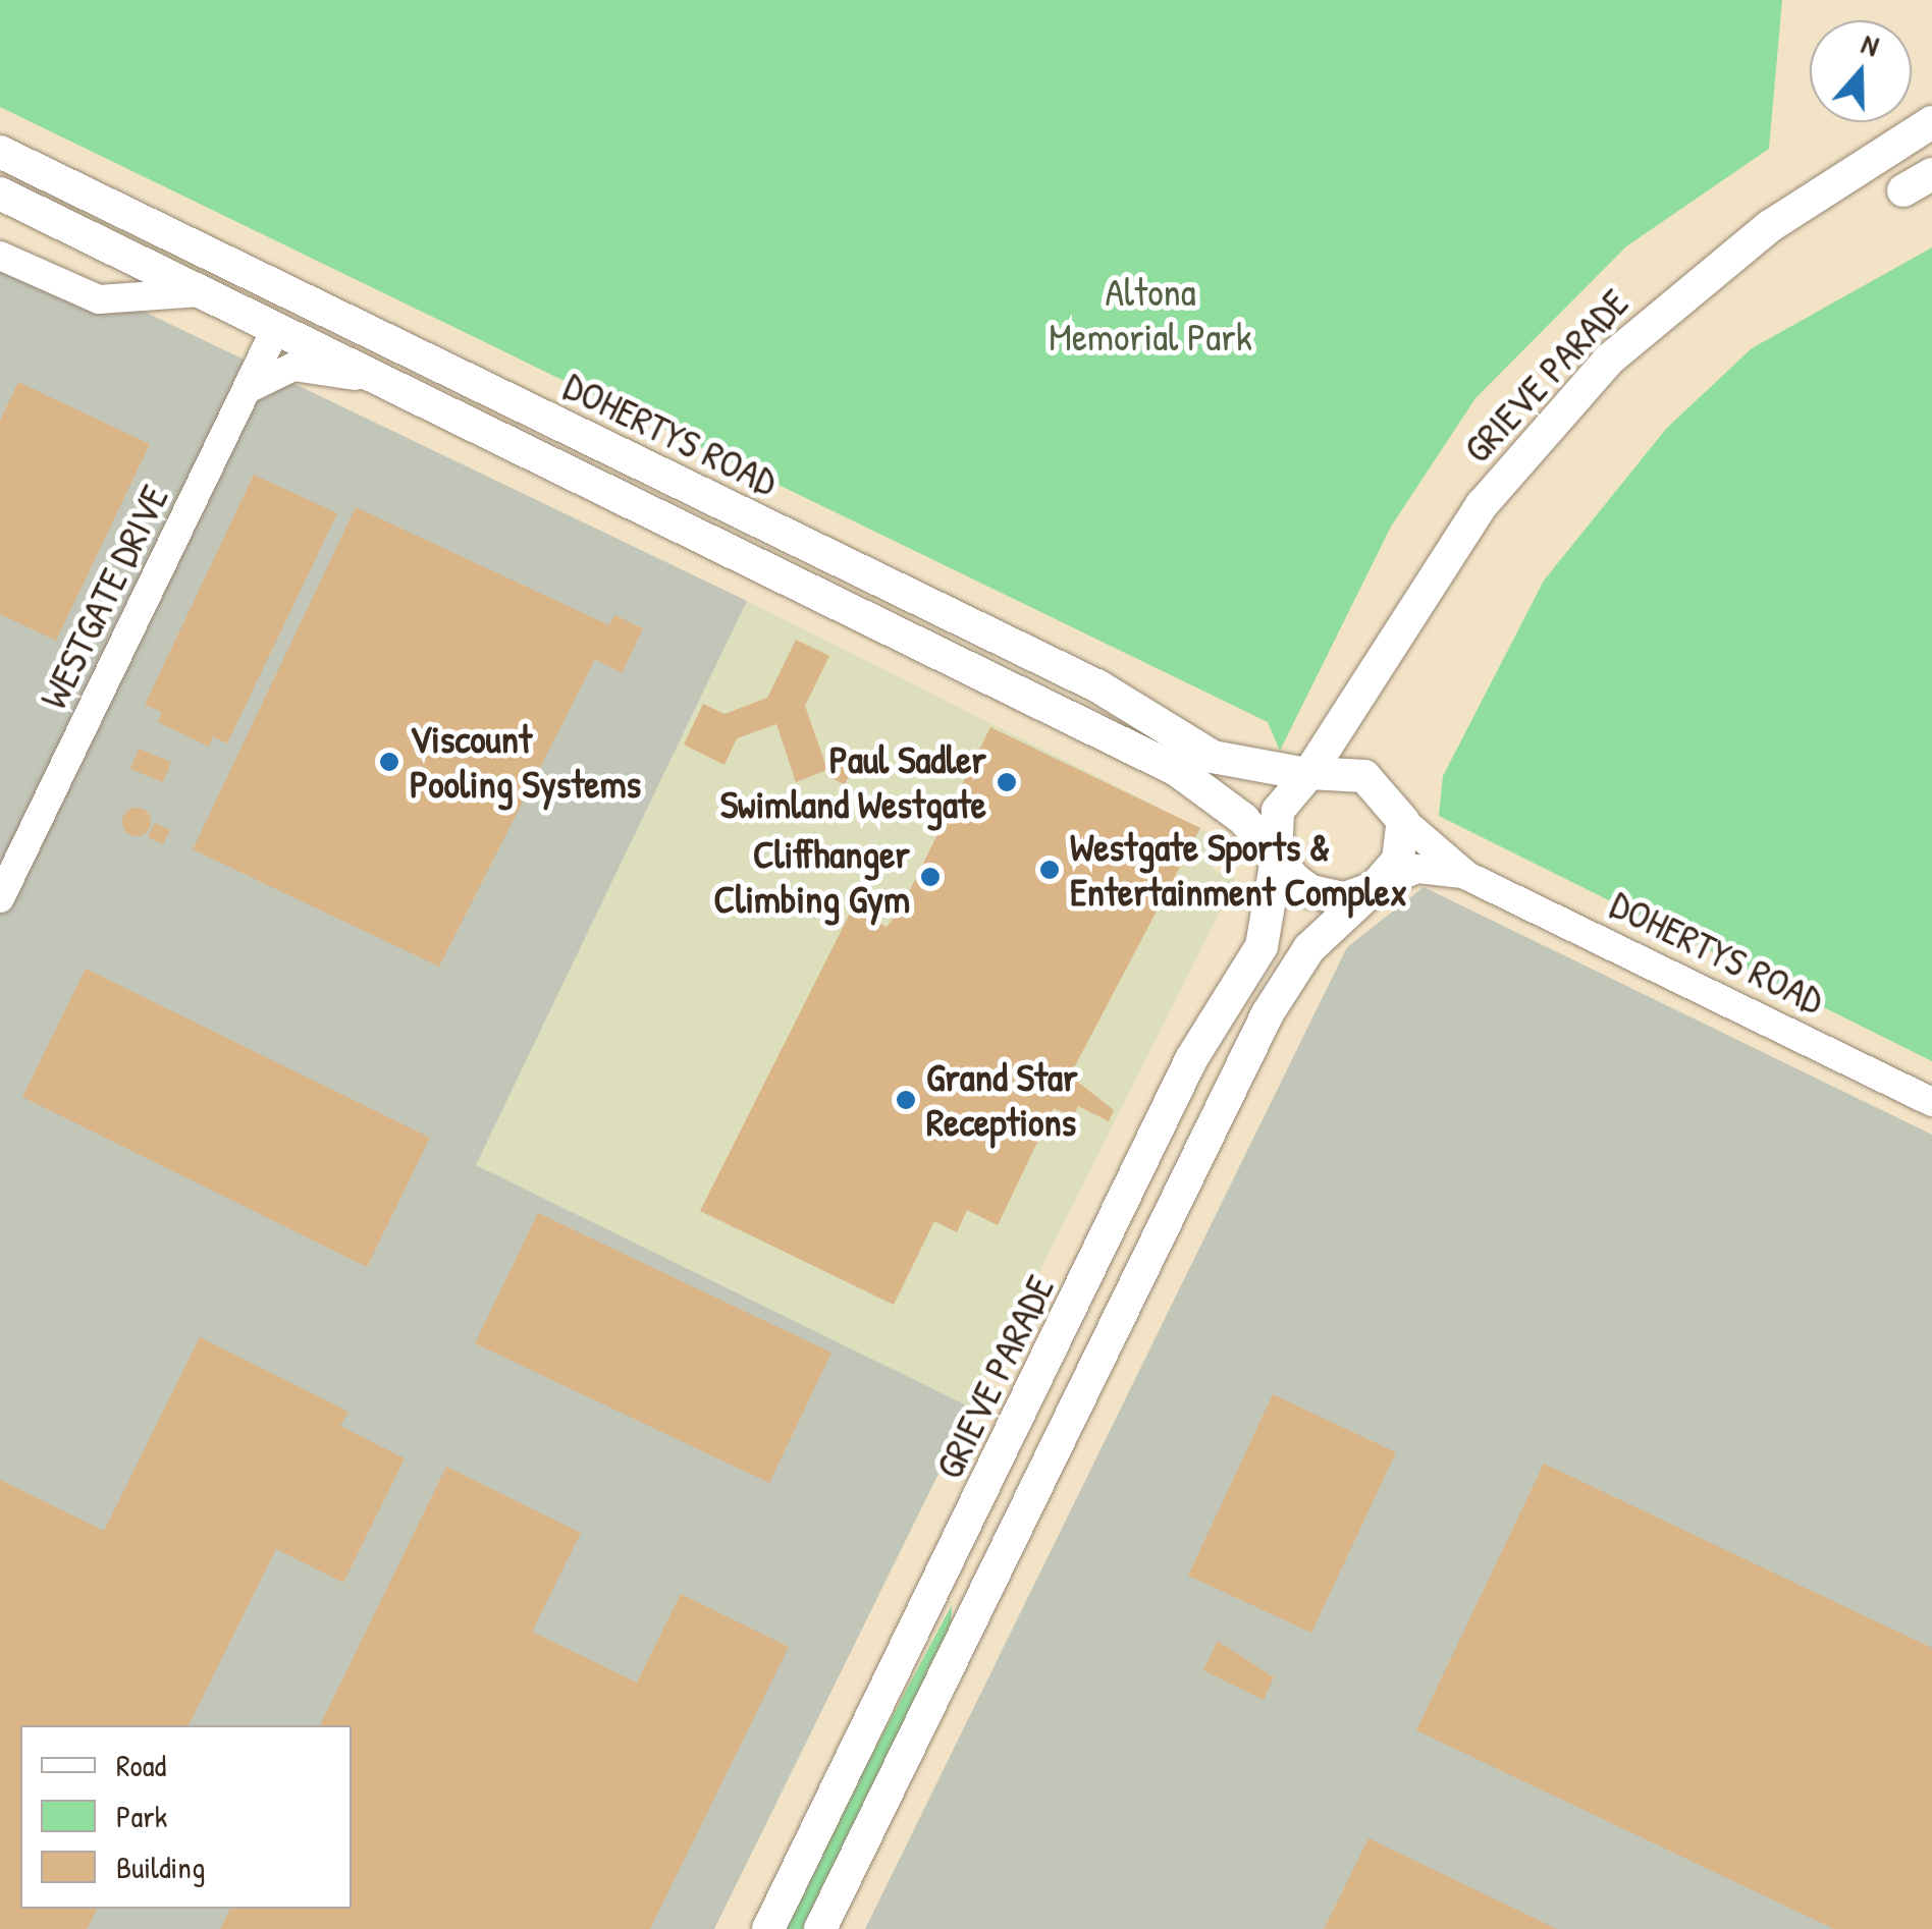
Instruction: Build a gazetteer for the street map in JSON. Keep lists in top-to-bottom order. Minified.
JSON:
{"streets":{"main road":["GRIEVE PARADE","DOHERTYS ROAD"],"street":["WESTGATE DRIVE"]},"crossings":[["GRIEVE PARADE","DOHERTYS ROAD"],["DOHERTYS ROAD","WESTGATE DRIVE"]],"parks":["Altona Memorial Park"],"places":["Viscount Pooling Systems","Paul Sadler Swimland Westgate","Westgate Sports & Entertainment Complex","Cliffhanger Climbing Gym","Grand Star Receptions"],"legend":["Road","Park","Building"],"north":"top"}
